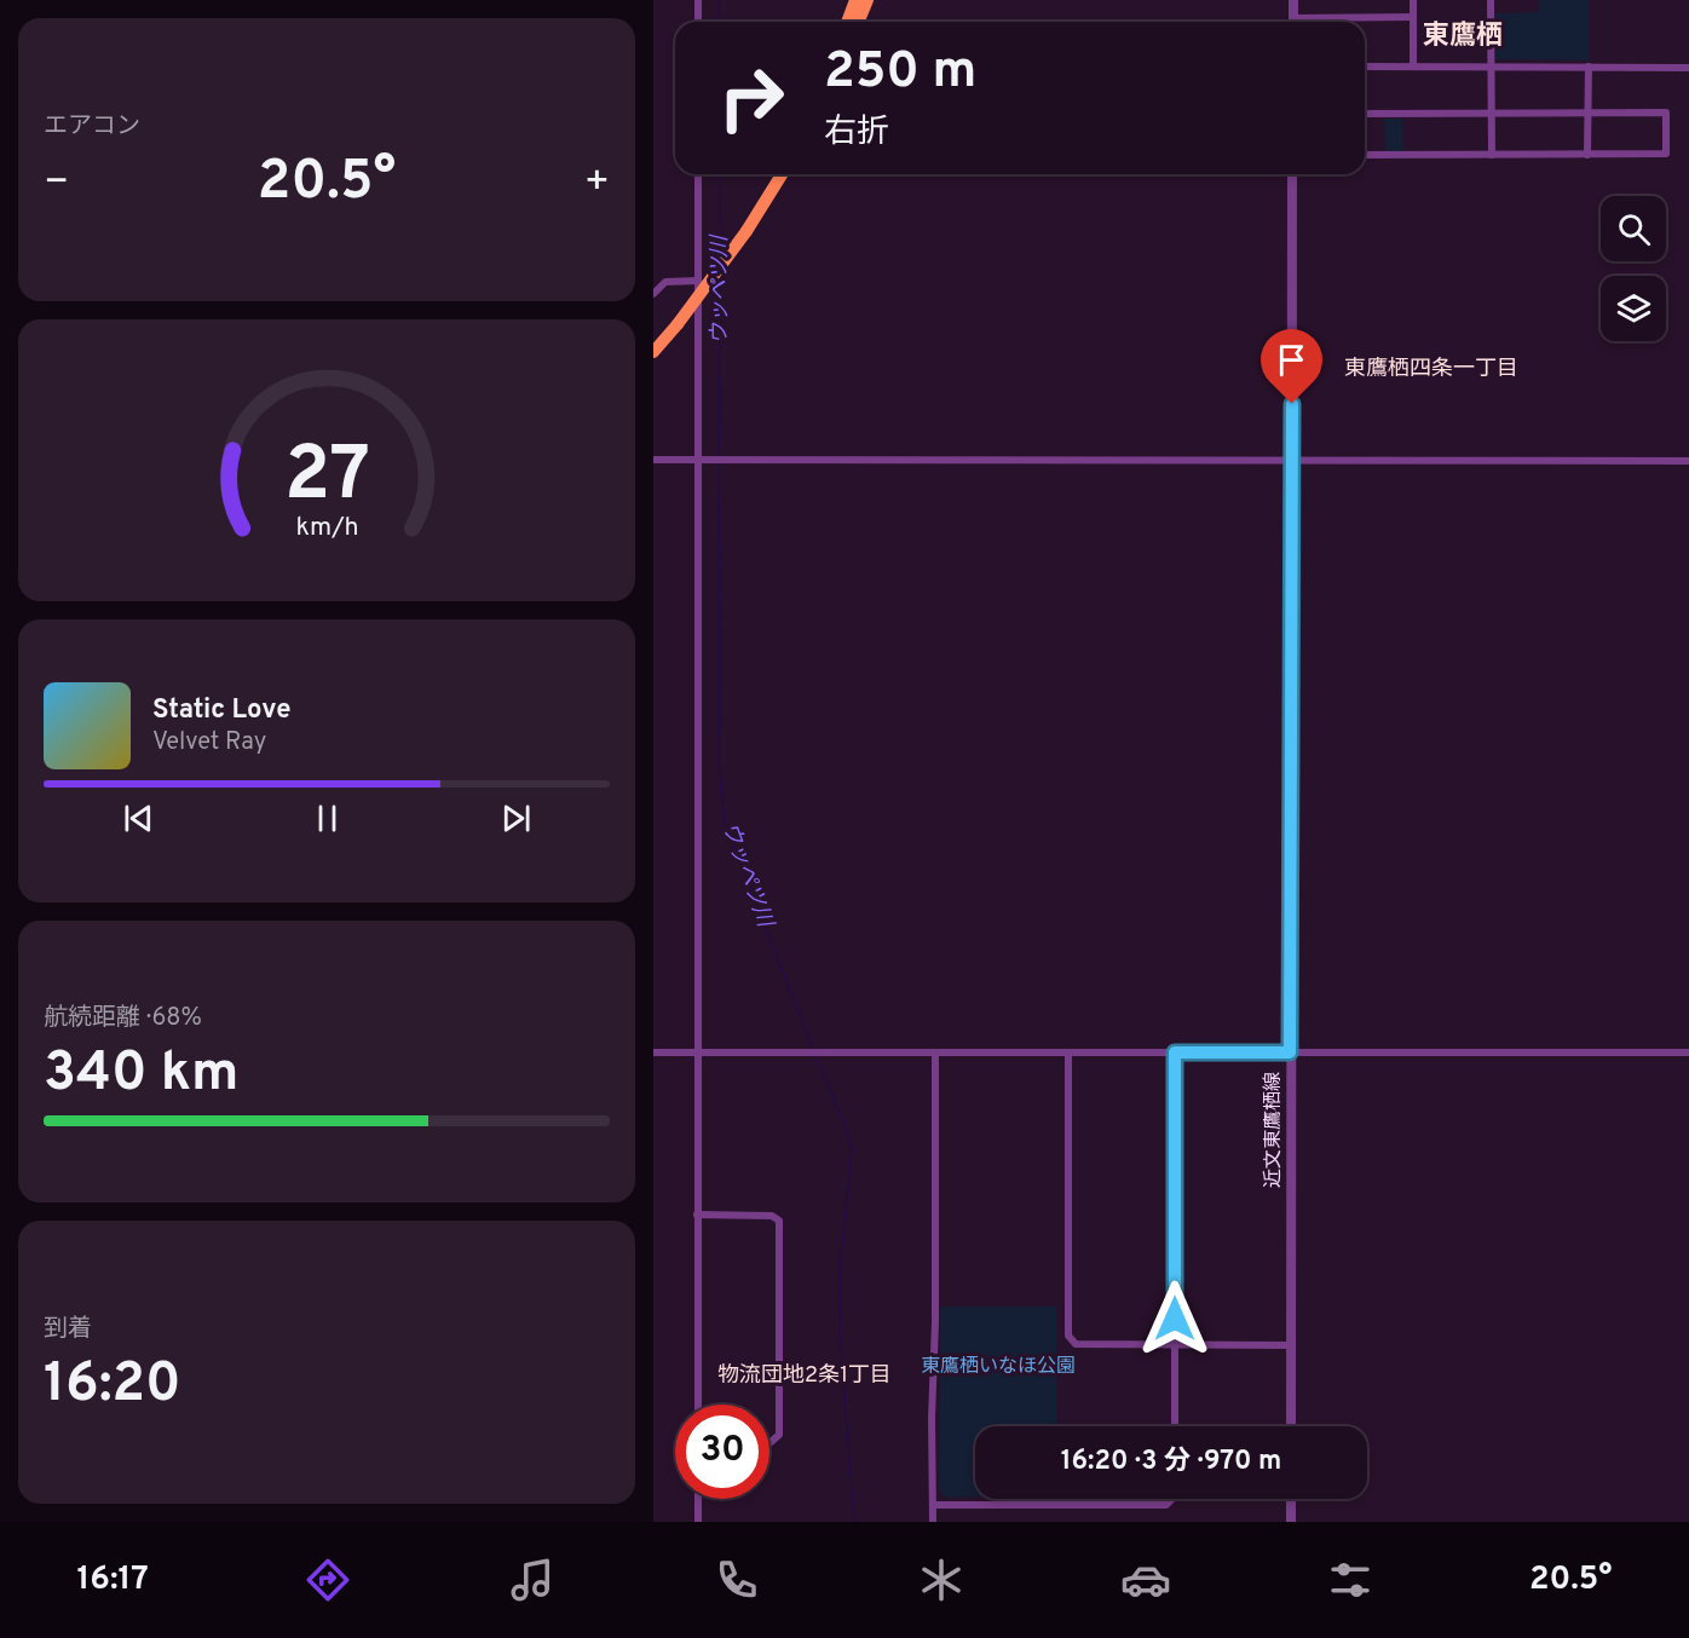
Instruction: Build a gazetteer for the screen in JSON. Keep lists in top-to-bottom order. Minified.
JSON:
{"streets":{"street":["近文東鷹栖線"]},"districts":["東鷹栖","東鷹栖四条一丁目","物流団地2条1丁目"],"water":["ウッペツ川"],"parks":["東鷹栖いなほ公園"],"page":{"tile":["エアコン",["航続距離 · 68%","340 km"],["到着","16:20"]],"turn":["250 m","右折"],"heat":["−","20.5°","+"],"song":["Static Love","Velvet Ray"],"limit":"30","trip":"16:20 · 3 分 · 970 m","tabs":["16:17","20.5°"],"gauge":["27","km/h"]}}
